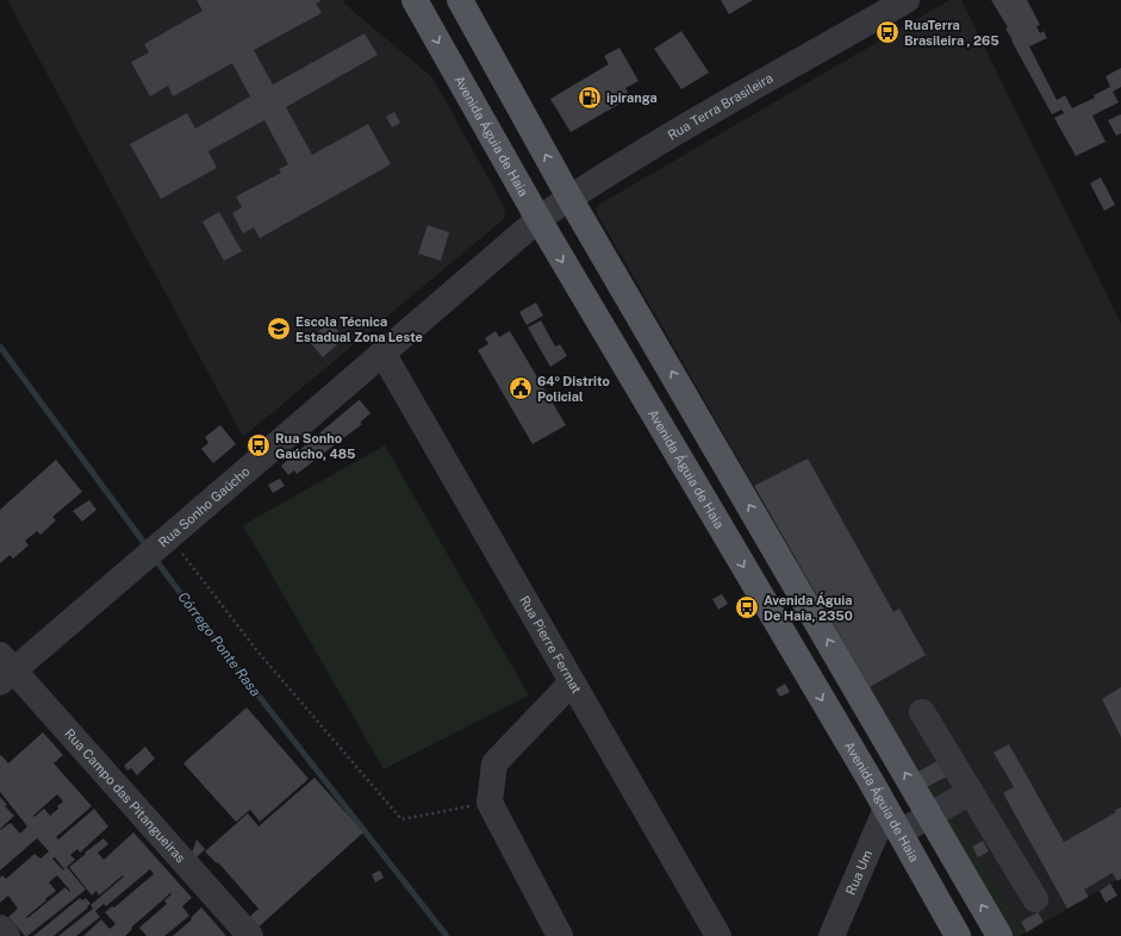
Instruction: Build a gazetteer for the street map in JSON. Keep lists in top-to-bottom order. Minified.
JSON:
{"streets":{"main road":["Avenida Águia de Haia"],"street":["Rua Terra Brasileira","Rua Sonho Gaúcho","Rua Pierre Fermat","Rua Campo das Pitangueiras","Rua Um"]},"crossings":[["Rua Terra Brasileira","Avenida Águia de Haia"],["Rua Terra Brasileira","Rua Sonho Gaúcho"],["Avenida Águia de Haia","Rua Sonho Gaúcho"],["Avenida Águia de Haia","Rua Um"],["Rua Sonho Gaúcho","Rua Pierre Fermat"],["Rua Sonho Gaúcho","Rua Campo das Pitangueiras"]],"water":["Córrego Ponte Rasa"],"places":{"bus stop":["RuaTerra Brasileira , 265","Rua Sonho Gaúcho, 485","Avenida Águia De Haia, 2350"],"fuel station":["ipiranga"],"school or university":["Escola Técnica Estadual Zona Leste"],"public building":["64º Distrito Policial"]}}
